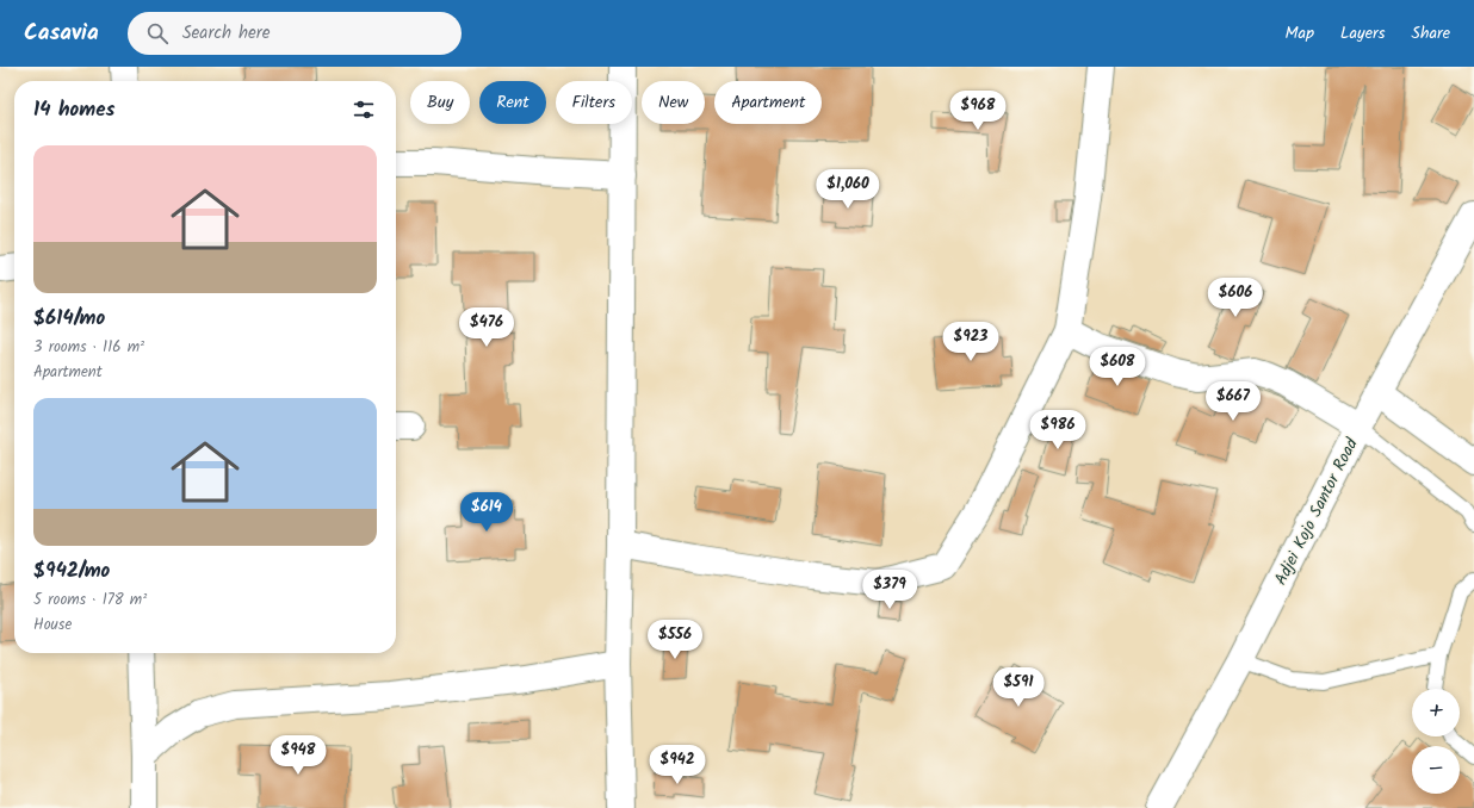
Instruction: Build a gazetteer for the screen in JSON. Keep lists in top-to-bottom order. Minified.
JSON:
{"streets":{"street":["Adjei Kojo Santor Road"]},"page":{"header":"Casavia","search":"Search here","nav":["Map","Layers","Share"],"chip":["Buy","Rent","Filters","New","Apartment"],"heading":"14 homes","price":["$968","$1,060","$606","$476","$923","$608","$667","$986","$614","$379","$556","$591","$948","$942"],"list":[{"name":"$614/mo","note":"3 rooms · 116 m² · Apartment"},{"name":"$942/mo","note":"5 rooms · 178 m² · House"}],"map_buttons":["+","−"]}}
